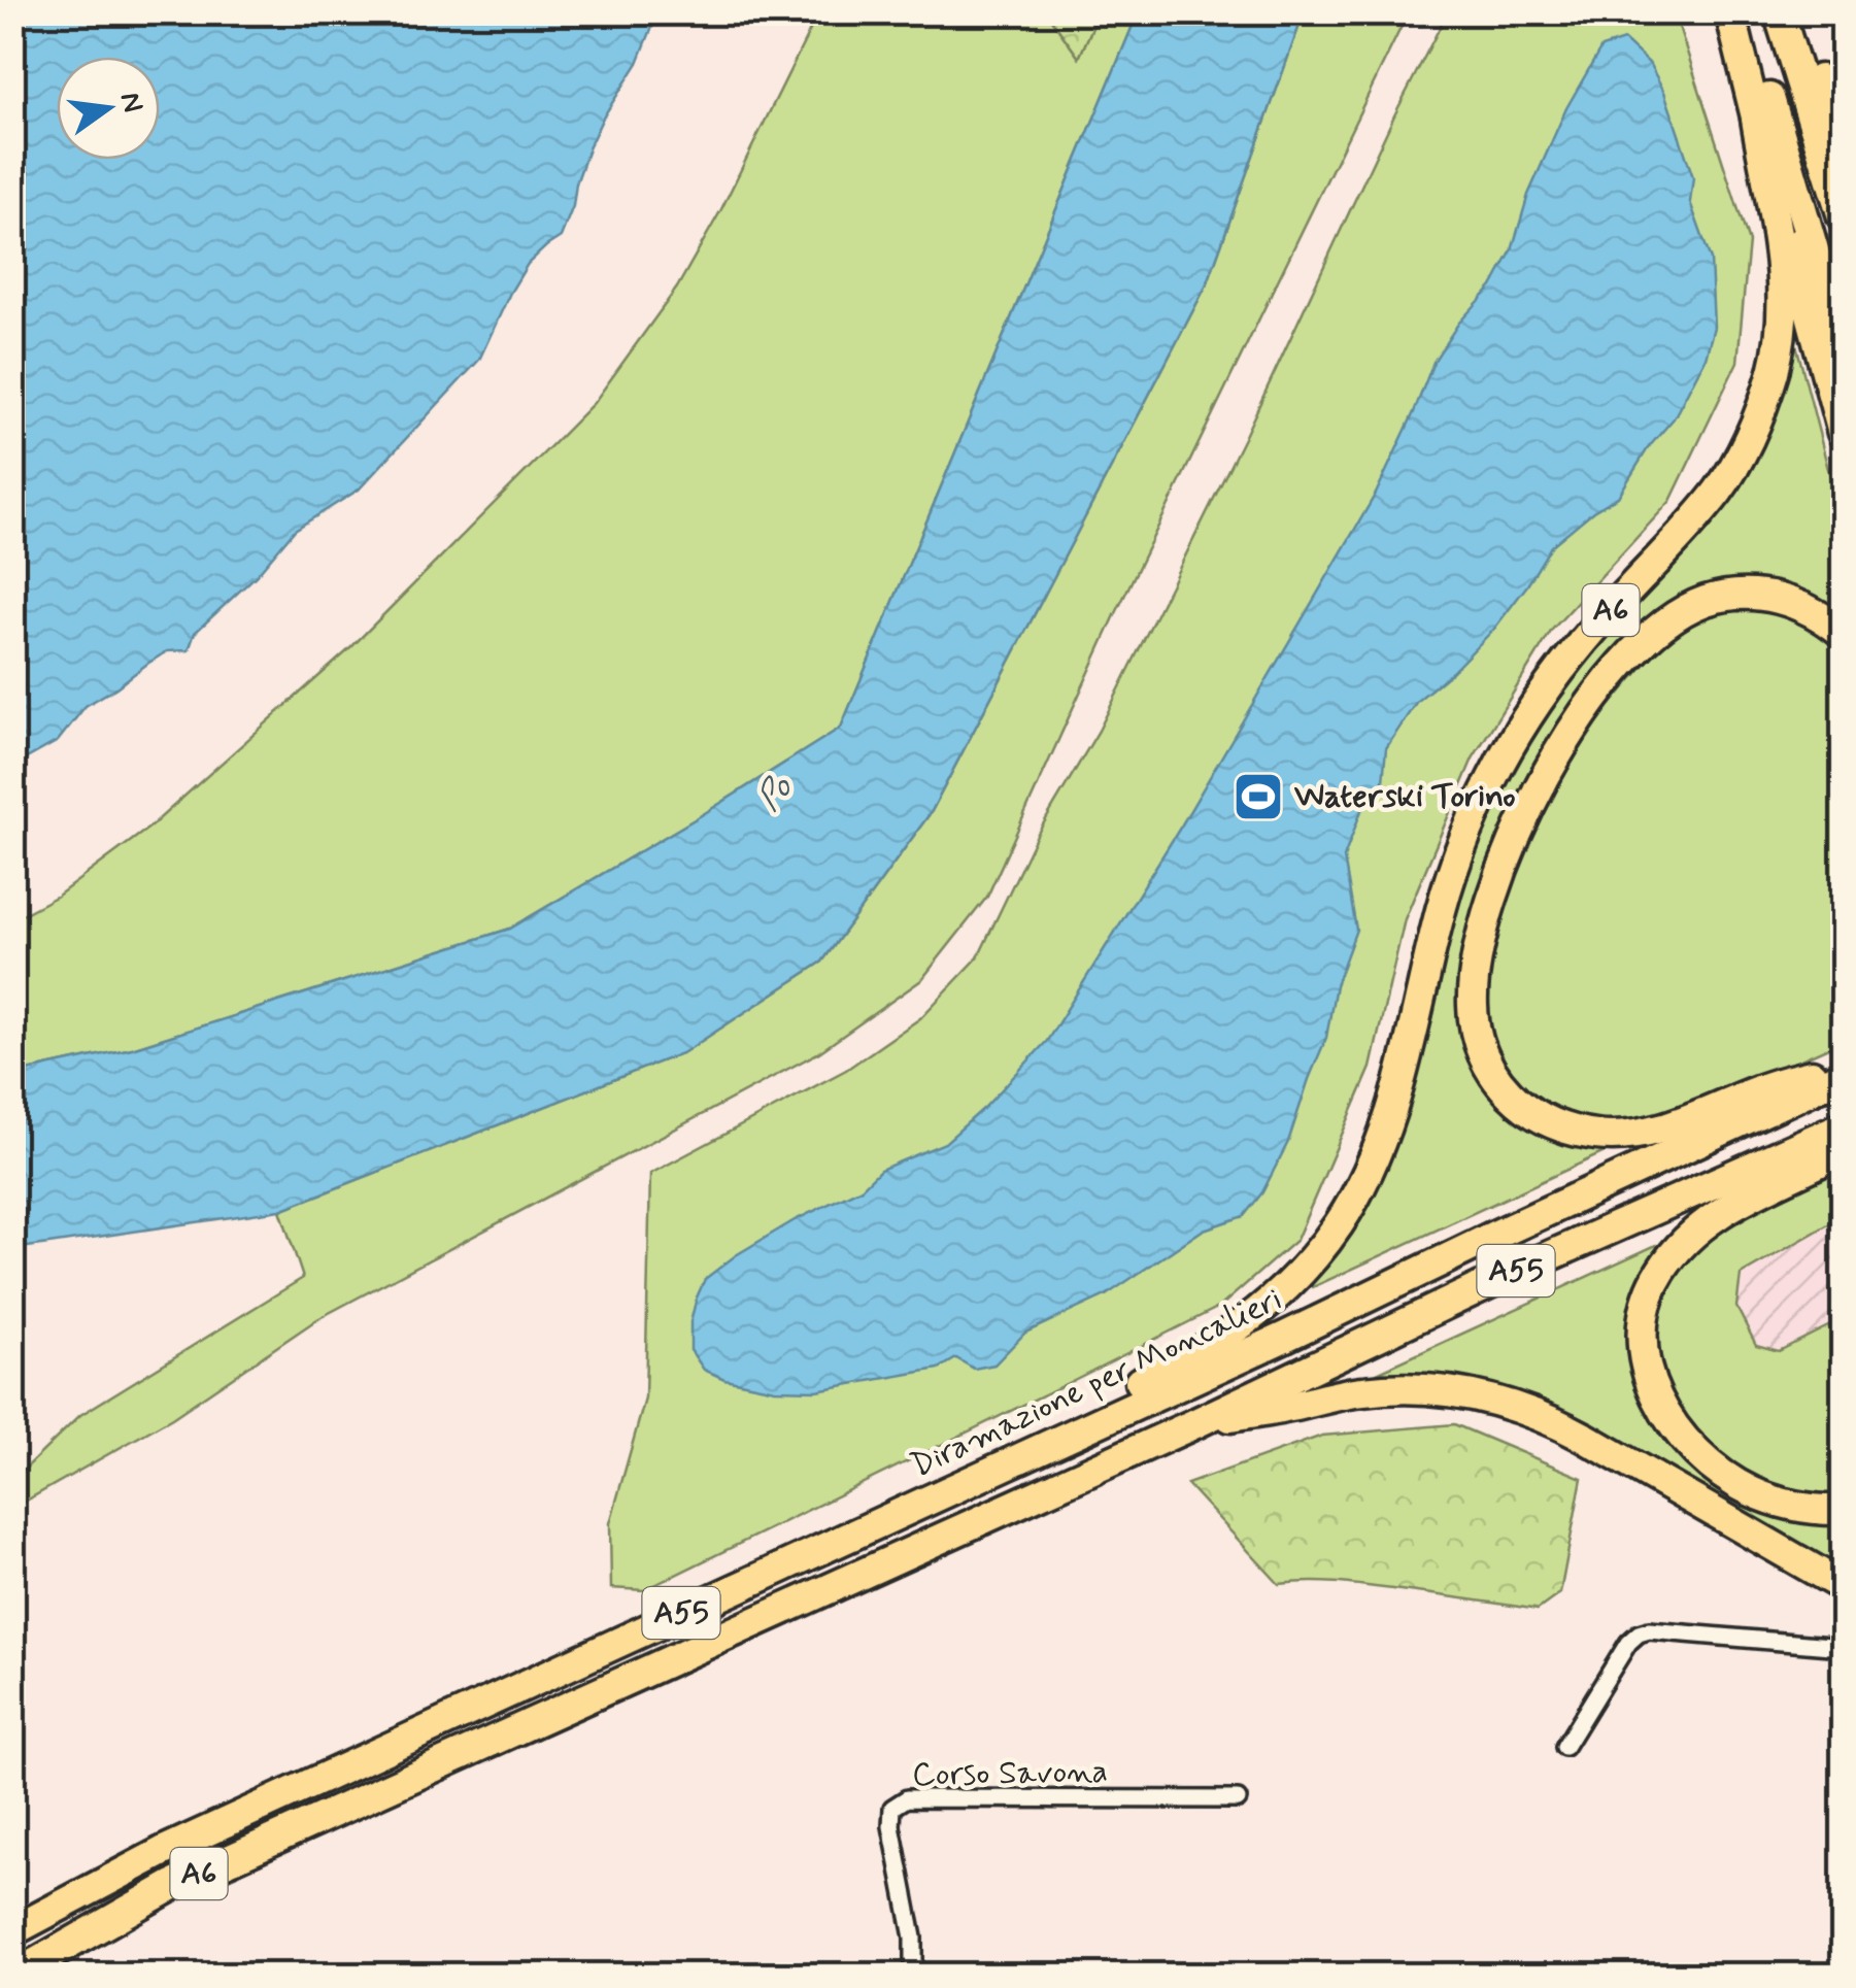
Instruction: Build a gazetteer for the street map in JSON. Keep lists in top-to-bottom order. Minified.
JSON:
{"streets":{"highway":["A6","A55","Diramazione per Moncalieri"],"street":["Corso Savona"]},"crossings":[["A6","A55"],["A6","Diramazione per Moncalieri"]],"water":["Po"],"places":{"sports":["Waterski Torino"]},"north":"right"}
